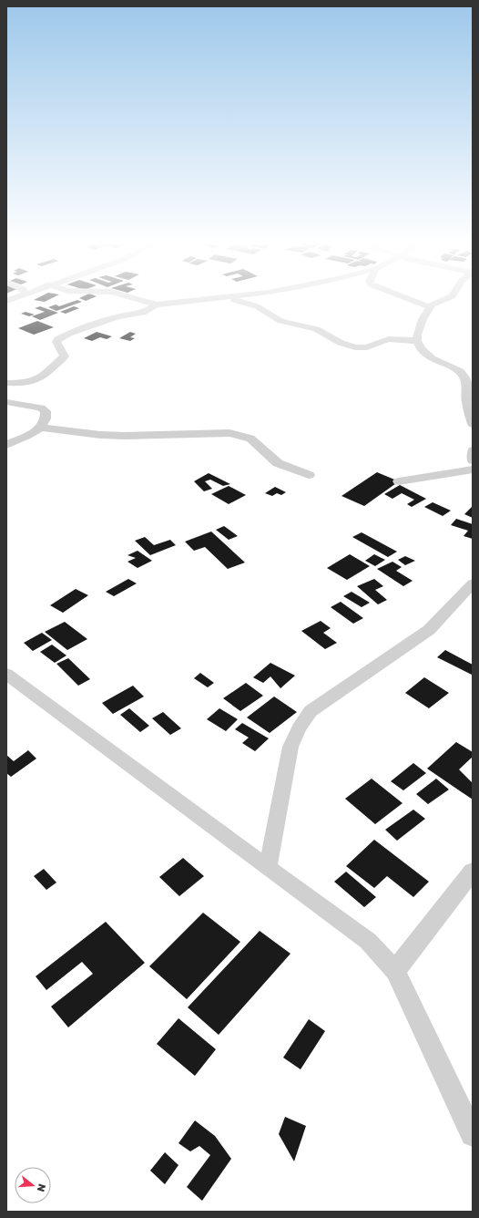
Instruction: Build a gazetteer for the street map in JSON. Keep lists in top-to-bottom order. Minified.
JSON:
{"north":"right"}
